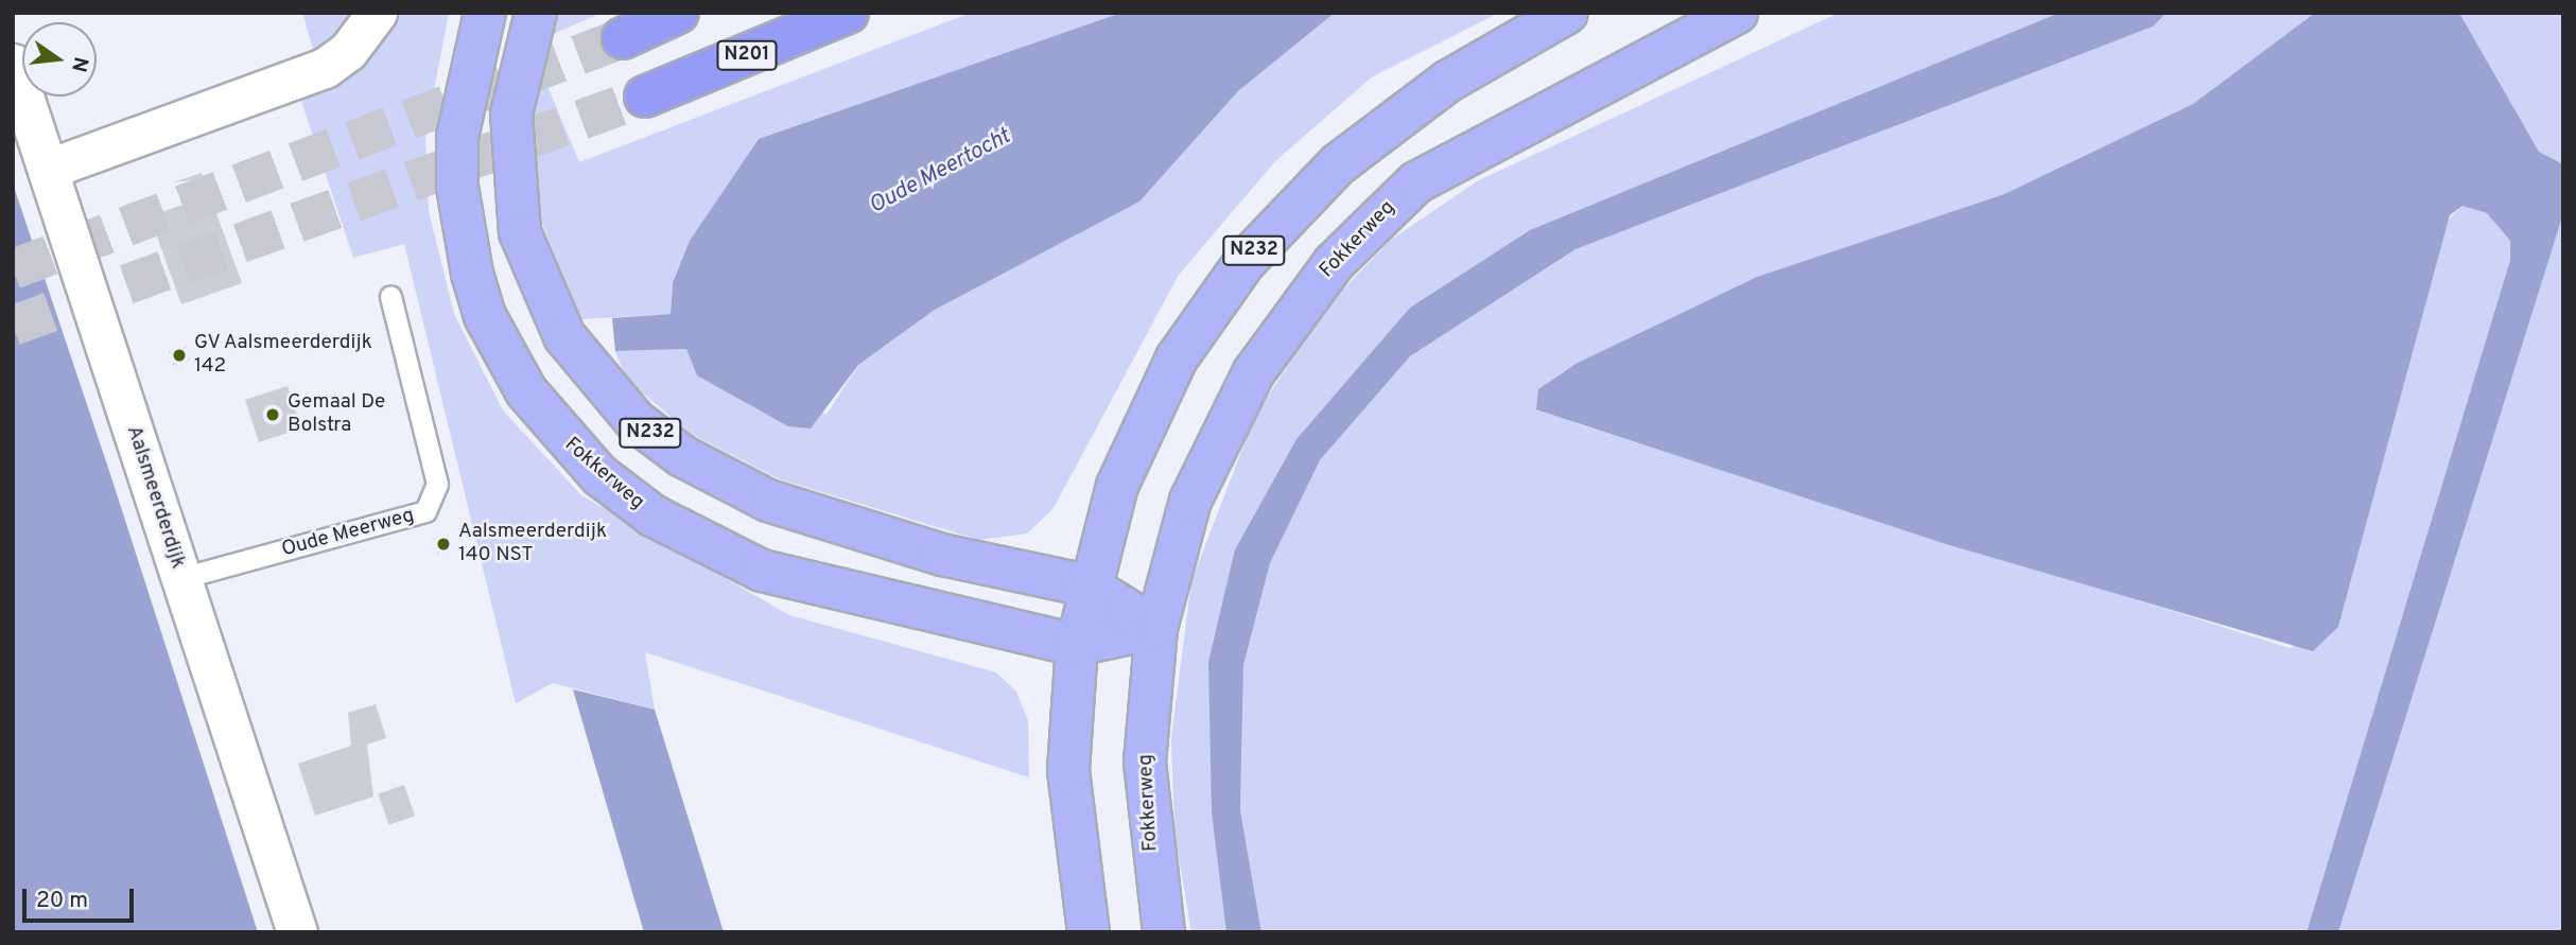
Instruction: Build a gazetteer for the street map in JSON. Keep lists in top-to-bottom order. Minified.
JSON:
{"streets":{"highway":["N201"],"main road":["Fokkerweg","N232"],"street":["Aalsmeerderdijk"],"lane":["Oude Meerweg"]},"crossings":[["Fokkerweg","N232"],["Aalsmeerderdijk","Oude Meerweg"]],"water":["Oude Meertocht"],"places":["GV Aalsmeerderdijk 142","Gemaal De Bolstra","Aalsmeerderdijk 140 NST"],"scale_bar":"20 m","north":"right"}
